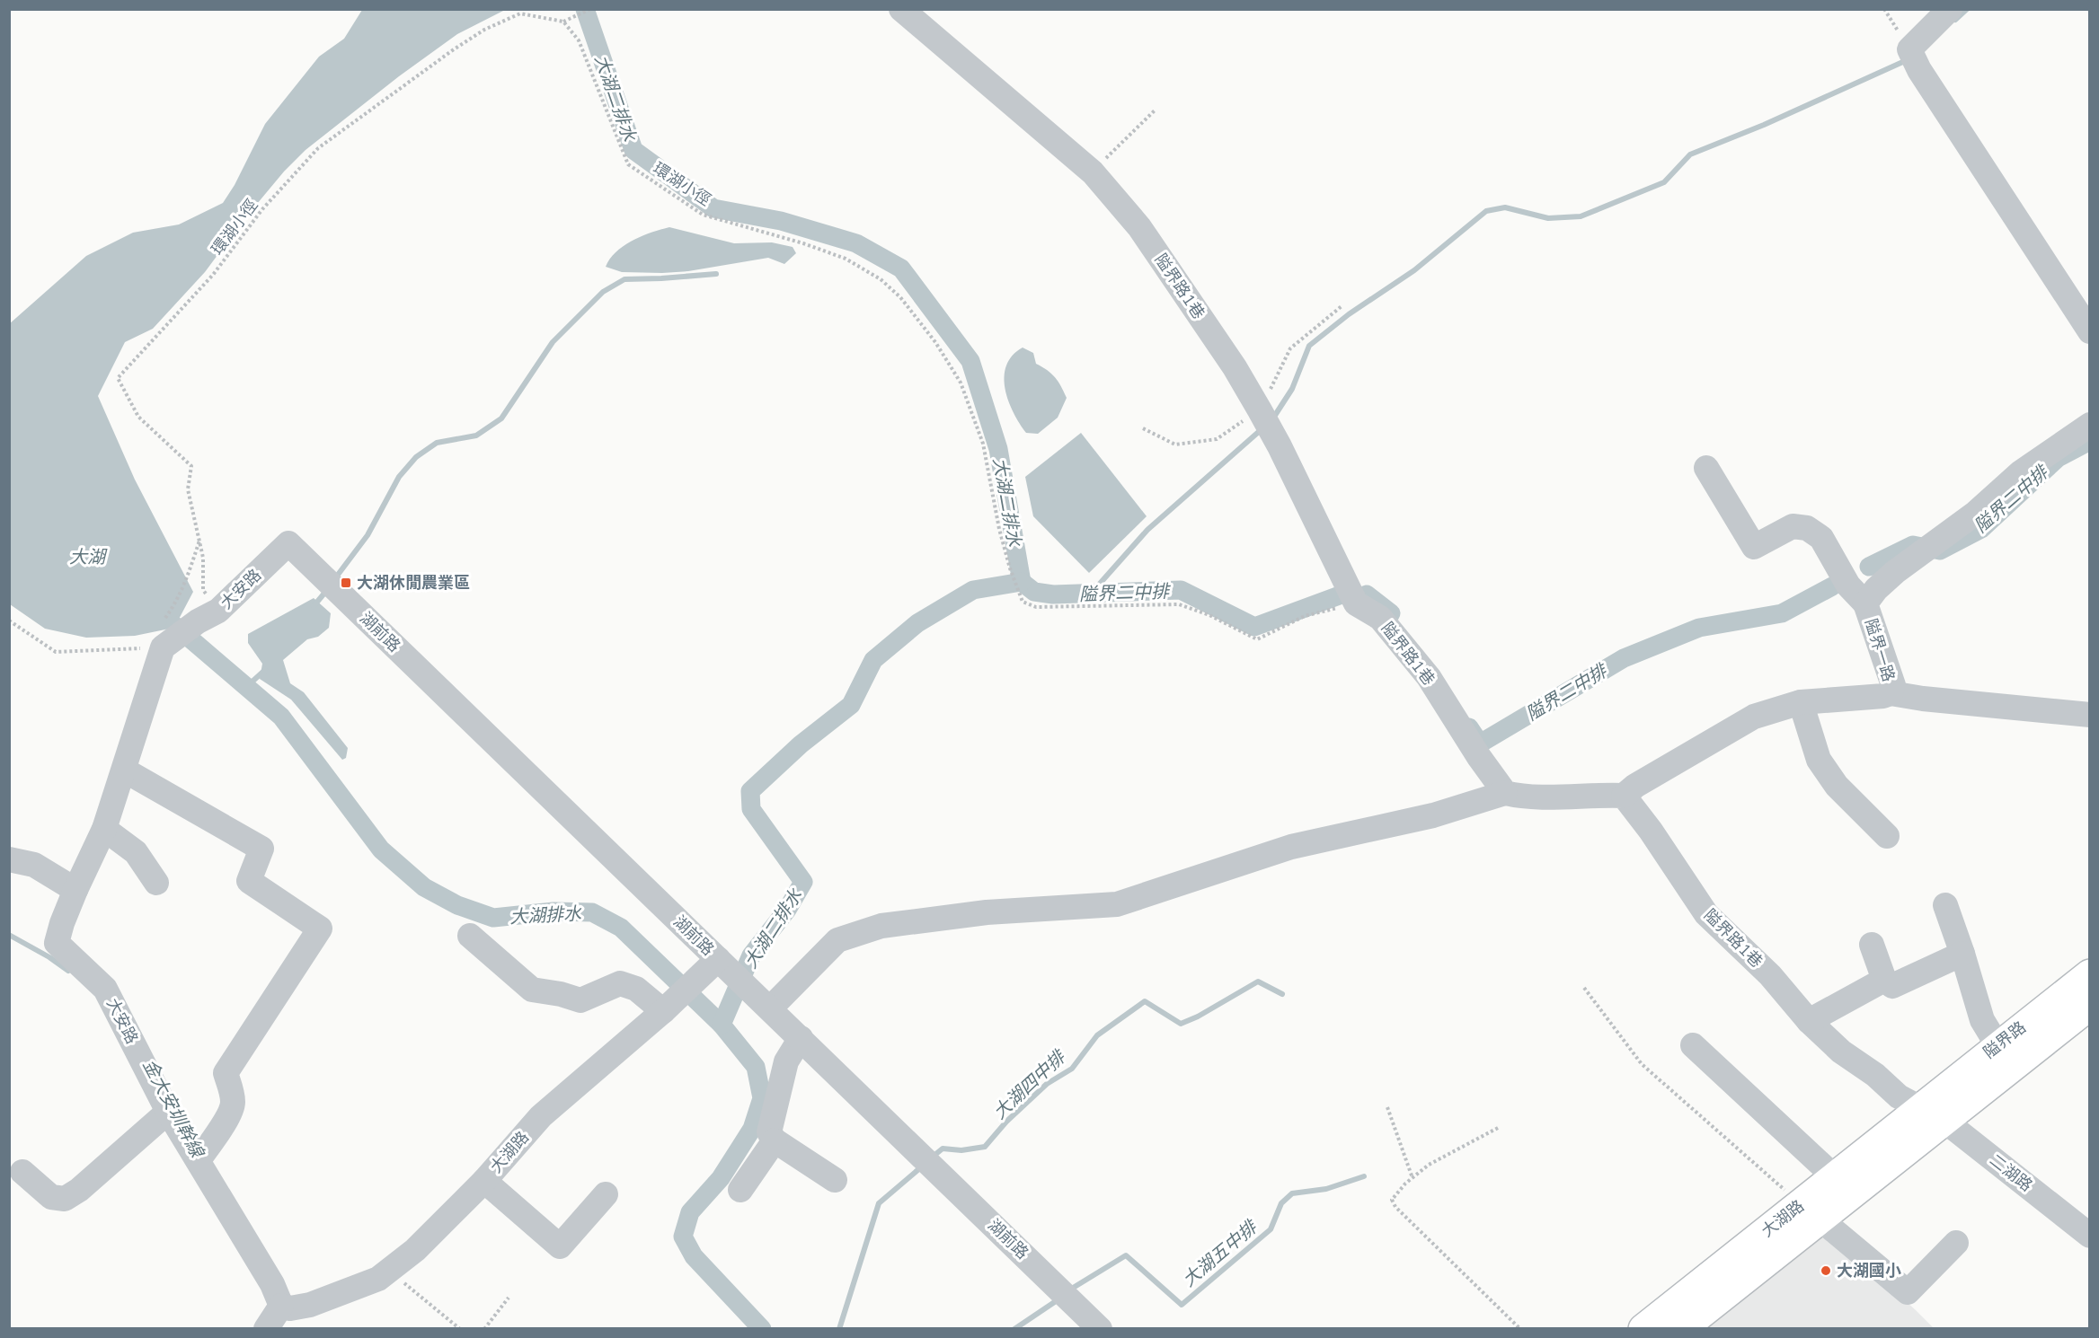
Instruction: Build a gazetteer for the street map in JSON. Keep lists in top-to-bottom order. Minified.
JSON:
{"streets":{"main road":["隘界路","大湖路"],"street":["隘界路1巷","大安路","湖前路","隘界一路","二湖路"],"path":["環湖小徑"]},"crossings":[["環湖小徑","隘界路1巷"],["隘界路1巷","隘界一路"],["隘界路1巷","隘界路"],["隘界路1巷","大湖路"],["隘界路1巷","二湖路"],["大安路","湖前路"],["大安路","大湖路"],["湖前路","大湖路"],["隘界路","大湖路"],["隘界路","二湖路"],["大湖路","二湖路"]],"water":["大湖二排水","隘界二中排","大湖","大湖排水","大湖四中排","金大安圳幹線","大湖五中排"],"places":{"transit":["大湖休閒農業區"],"other":["大湖國小"]}}
